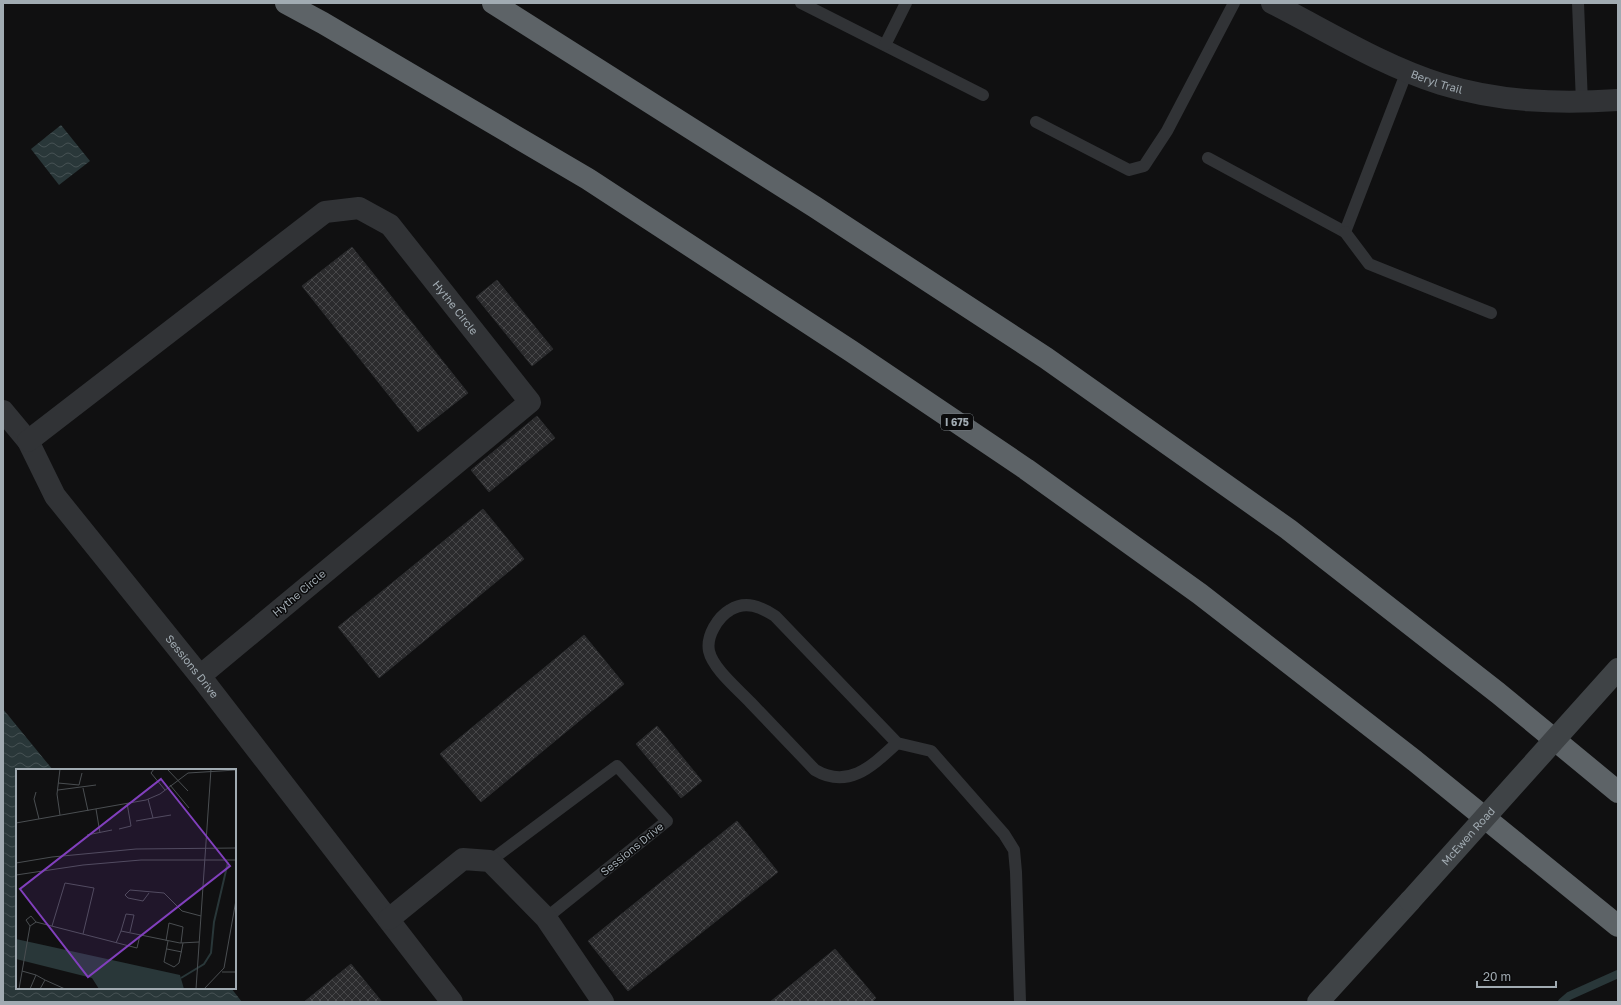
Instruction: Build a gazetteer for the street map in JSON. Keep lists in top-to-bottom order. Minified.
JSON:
{"streets":{"highway":["I 675"],"street":["Beryl Trail","Hythe Circle","Sessions Drive","McEwen Road"]},"crossings":[["Hythe Circle","Sessions Drive"]],"scale_bar":"20 m"}
